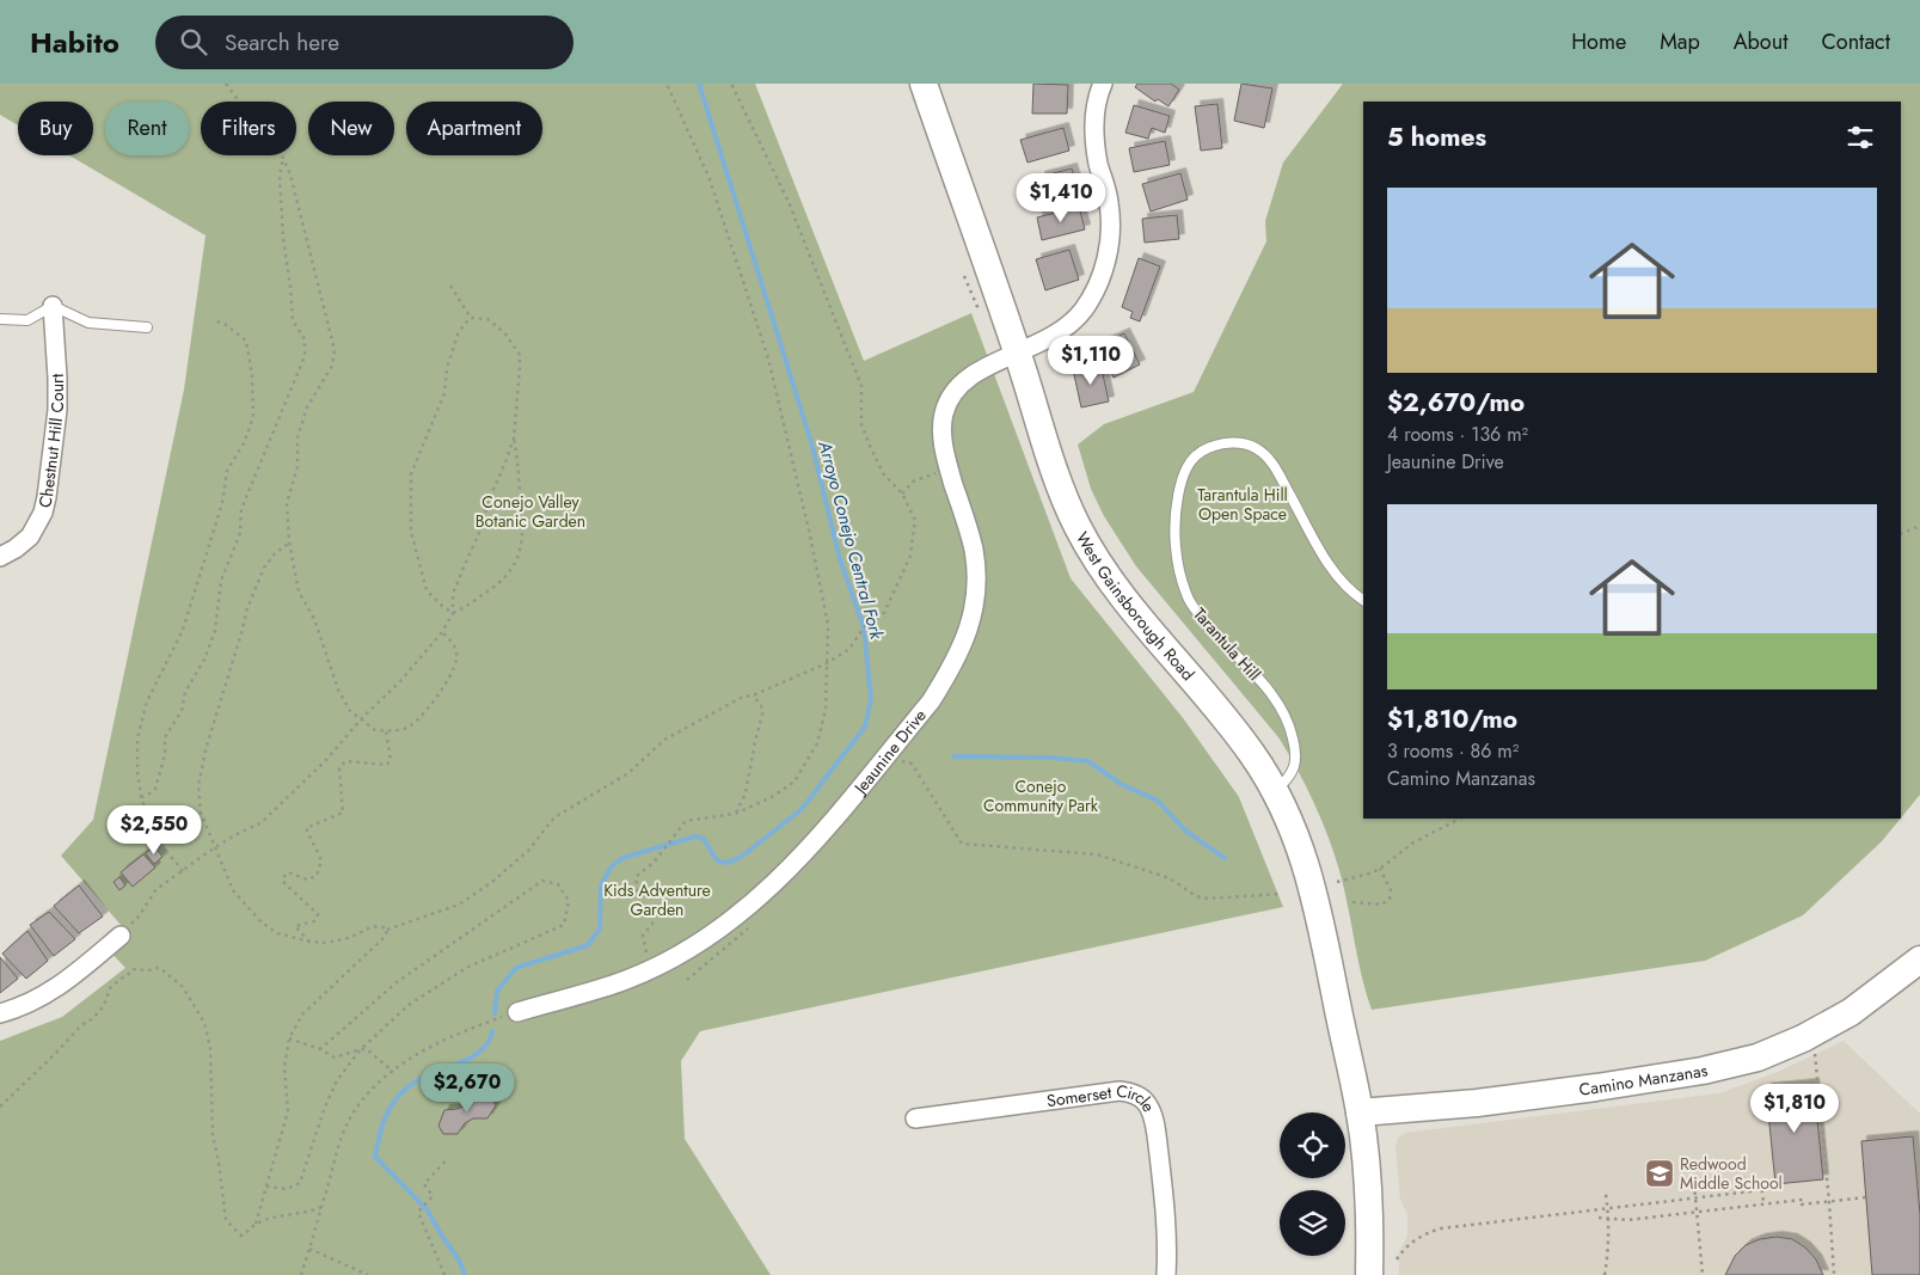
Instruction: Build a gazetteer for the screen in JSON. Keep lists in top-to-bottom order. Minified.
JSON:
{"streets":{"street":["Chestnut Hill Court","West Gainsborough Road","Jeaunine Drive","Camino Manzanas","Somerset Circle"],"lane":["Tarantula Hill"]},"crossings":[["West Gainsborough Road","Tarantula Hill"],["West Gainsborough Road","Jeaunine Drive"],["West Gainsborough Road","Camino Manzanas"]],"water":["Arroyo Conejo Central Fork"],"parks":["Tarantula Hill Open Space","Conejo Valley Botanic Garden","Conejo Community Park","Kids Adventure Garden"],"places":{"school or university":["Redwood Middle School"]},"page":{"header":"Habito","search":"Search here","nav":["Home","Map","About","Contact"],"chip":["Buy","Rent","Filters","New","Apartment"],"heading":"5 homes","price":["$1,410","$1,110","$2,550","$2,670","$1,810"],"list":[{"name":"$2,670/mo","note":"4 rooms · 136 m² · Jeaunine Drive"},{"name":"$1,810/mo","note":"3 rooms · 86 m² · Camino Manzanas"}]}}
